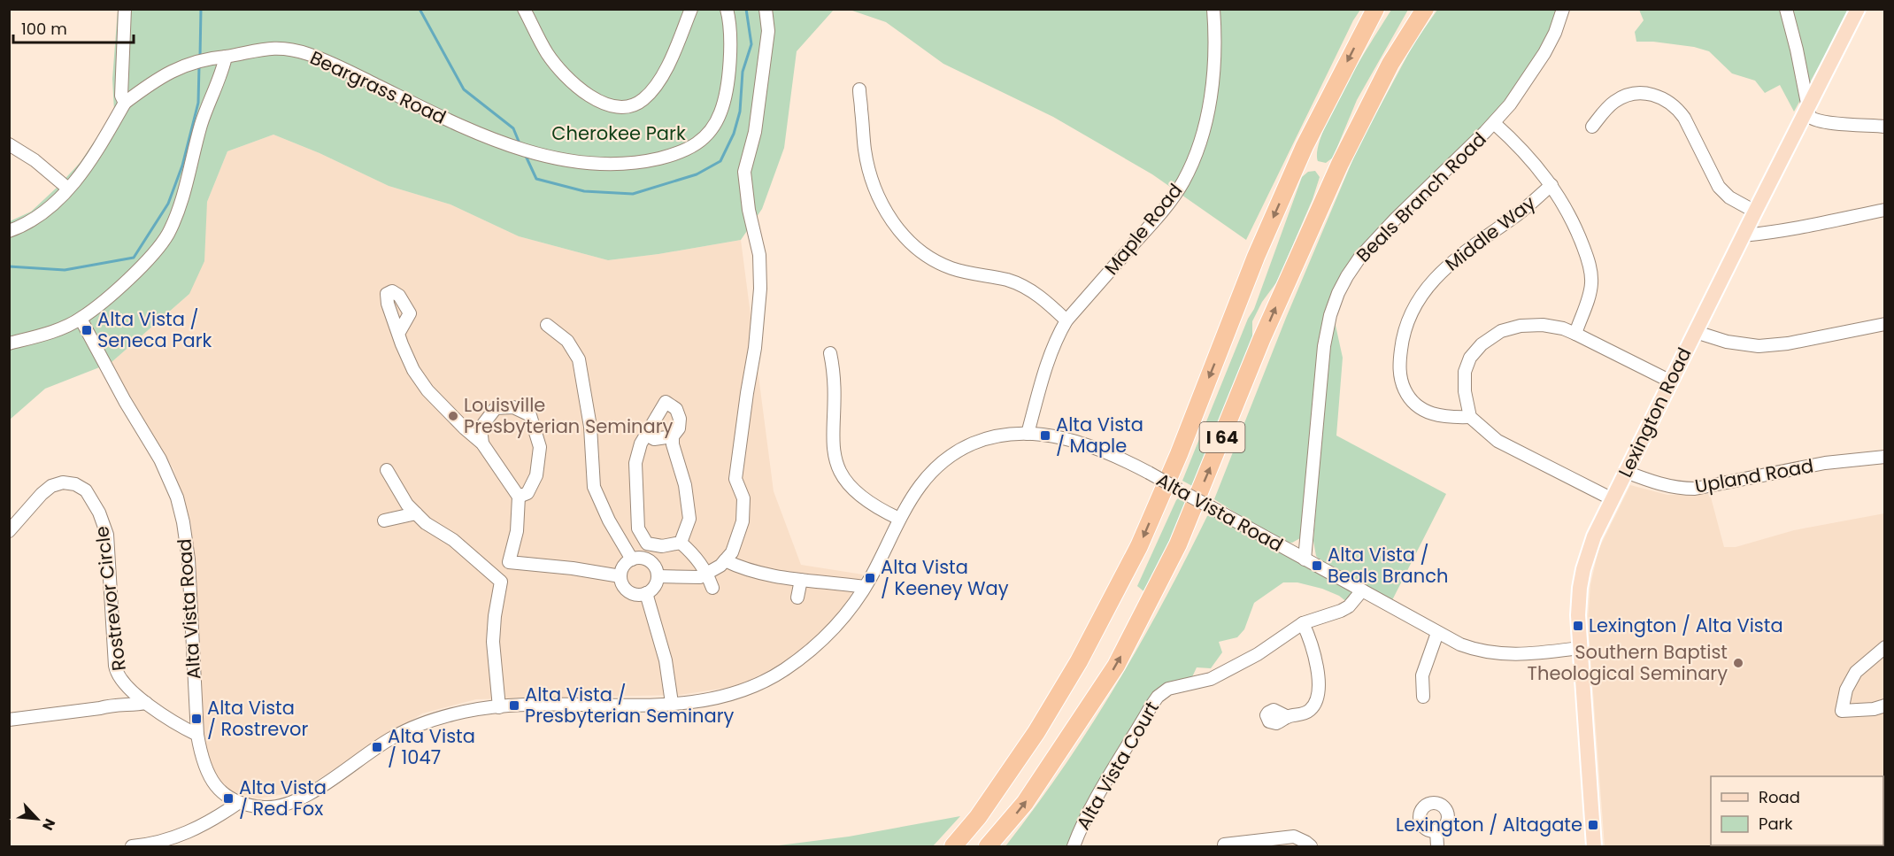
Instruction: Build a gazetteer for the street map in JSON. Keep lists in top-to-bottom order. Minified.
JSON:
{"streets":{"highway":["I 64"],"main road":["Lexington Road"],"street":["Beargrass Road","Beals Branch Road","Maple Road","Middle Way","Upland Road","Alta Vista Road","Rostrevor Circle","Alta Vista Court"]},"crossings":[["Beals Branch Road","Alta Vista Road"],["Maple Road","Alta Vista Road"],["Lexington Road","Upland Road"],["Lexington Road","Alta Vista Road"],["Alta Vista Road","Rostrevor Circle"],["Alta Vista Road","Alta Vista Court"]],"parks":["Cherokee Park"],"places":{"transit":["Alta Vista / Seneca Park","Alta Vista / Maple","Alta Vista / Beals Branch","Alta Vista / Keeney Way","Lexington / Alta Vista","Alta Vista / Presbyterian Seminary","Alta Vista / Rostrevor","Alta Vista / 1047","Alta Vista / Red Fox","Lexington / Altagate"],"other":["Louisville Presbyterian Seminary","Southern Baptist Theological Seminary"]},"legend":["Road","Park"],"scale_bar":"100 m","north":"bottom right"}
